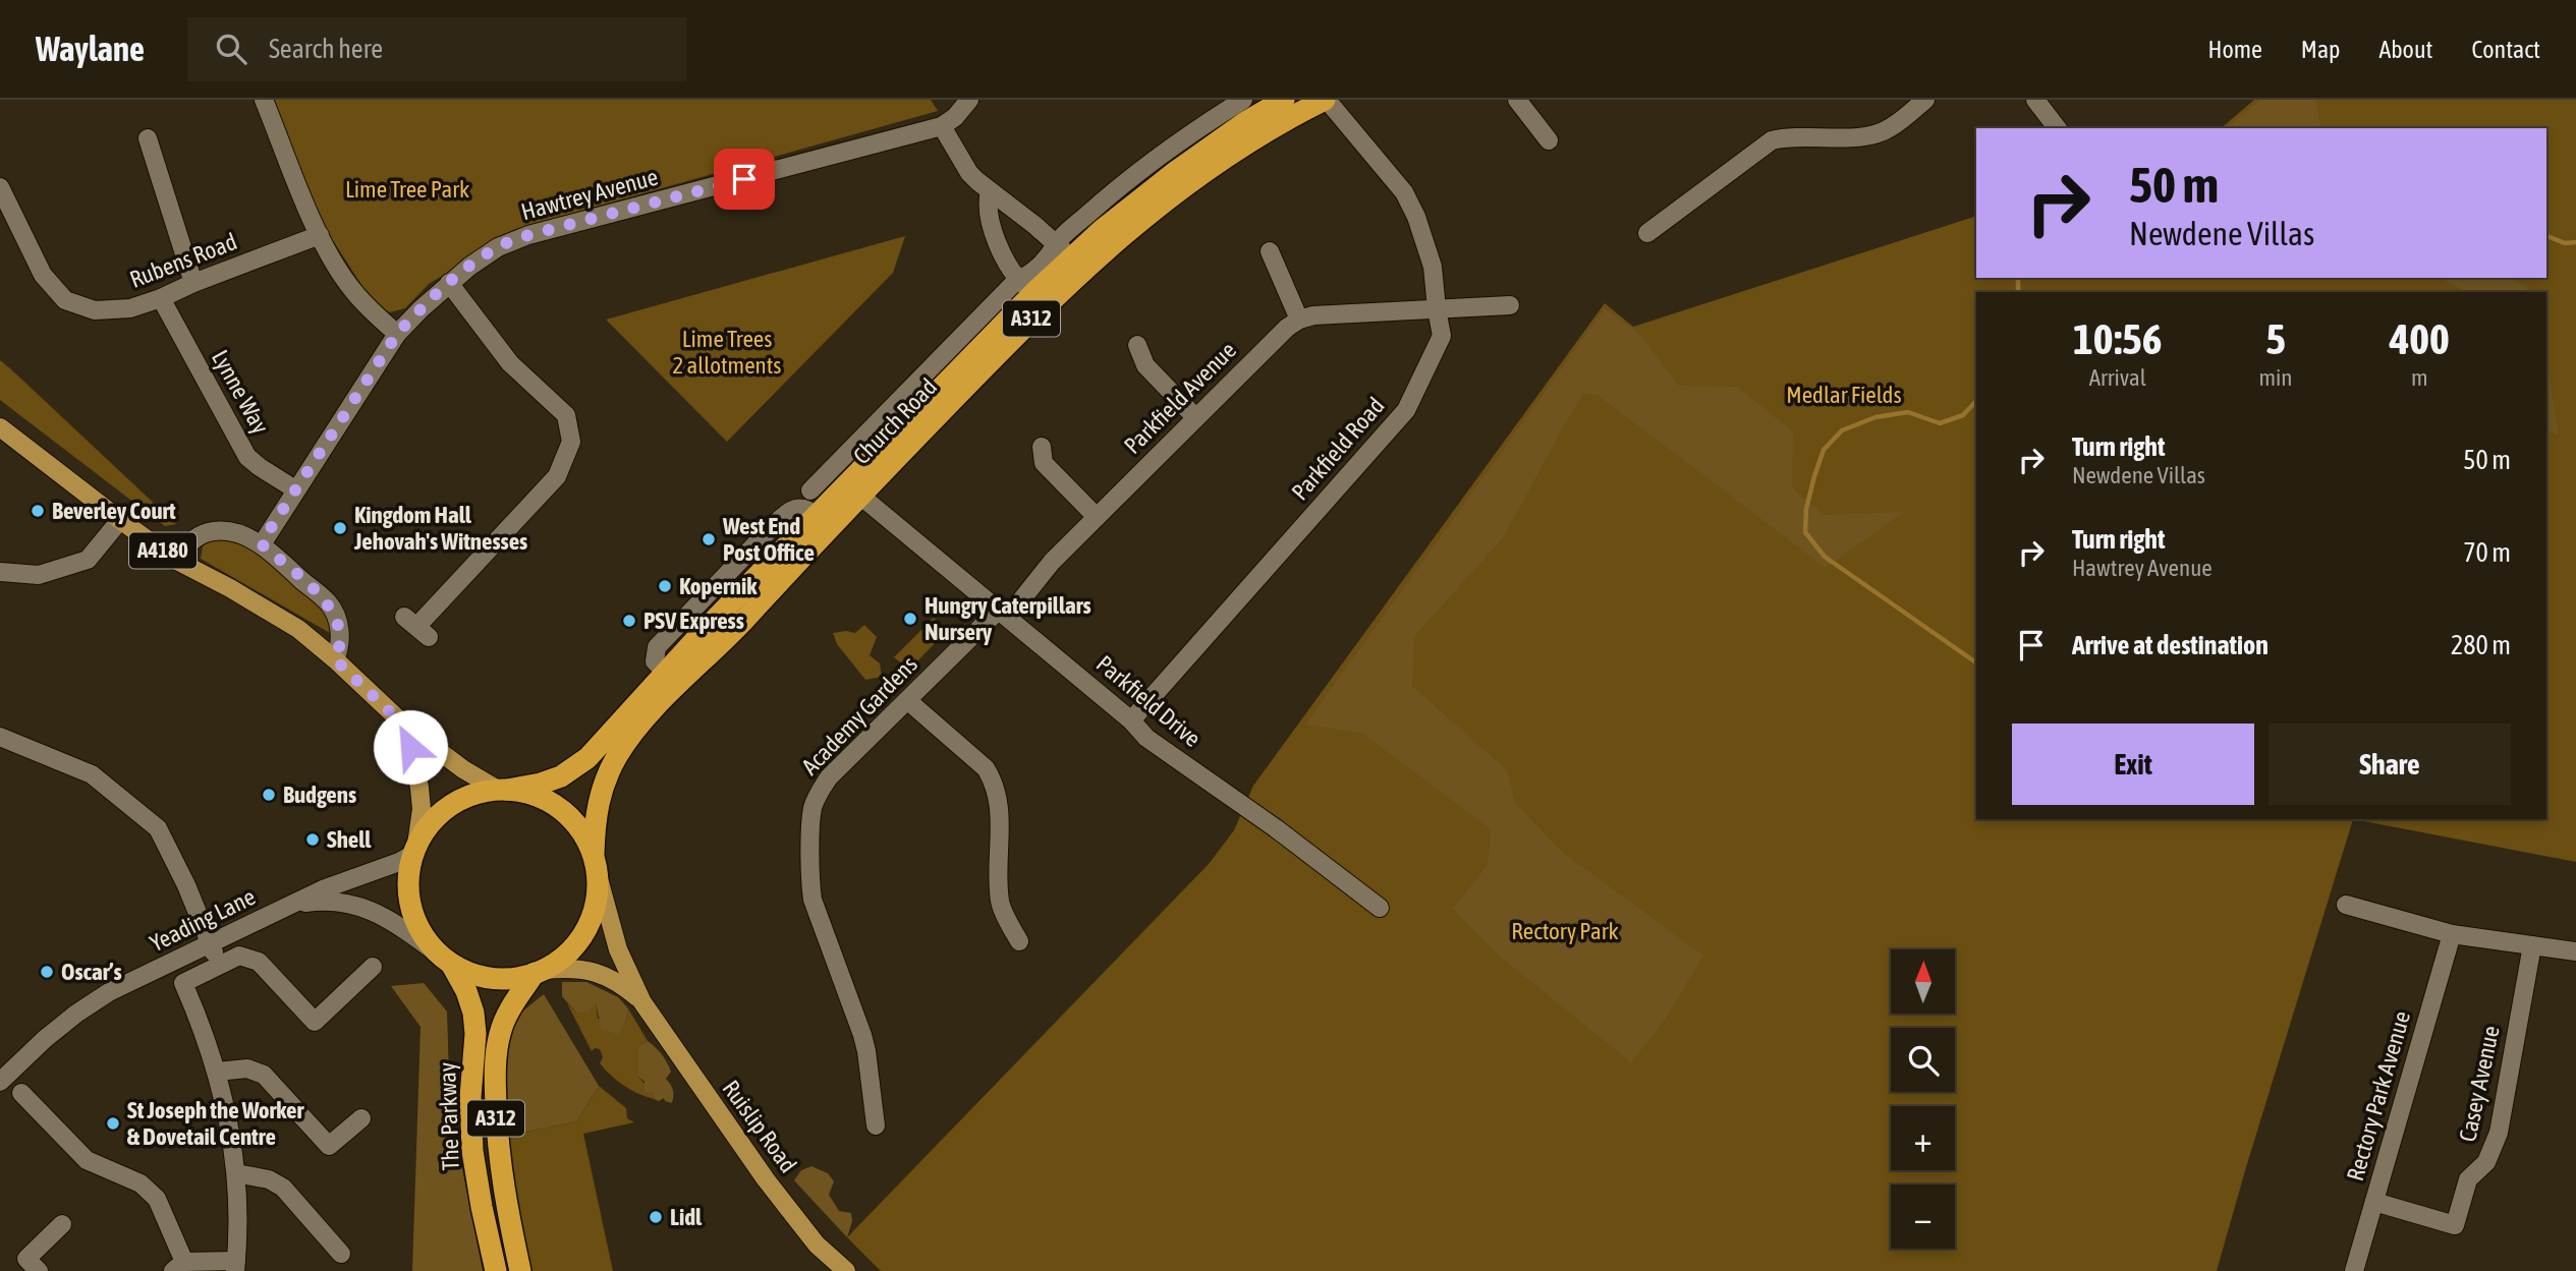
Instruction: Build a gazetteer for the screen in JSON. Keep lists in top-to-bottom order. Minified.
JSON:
{"streets":{"highway":["A312","Church Road","The Parkway"],"main road":["A4180","Ruislip Road"],"street":["Hawtrey Avenue","Rubens Road","Lynne Way","Parkfield Avenue","Parkfield Road","Parkfield Drive","Academy Gardens","Yeading Lane","Casey Avenue","Rectory Park Avenue"]},"crossings":[["Hawtrey Avenue","Lynne Way"],["Rubens Road","Lynne Way"],["A312","Church Road"],["A312","A4180"],["A312","Yeading Lane"],["A312","The Parkway"],["A312","Ruislip Road"],["Parkfield Avenue","Parkfield Drive"],["Parkfield Avenue","Academy Gardens"],["Church Road","Parkfield Road"],["Church Road","A4180"],["Church Road","Parkfield Drive"],["Church Road","Yeading Lane"],["Church Road","The Parkway"],["Church Road","Ruislip Road"],["Parkfield Road","Parkfield Drive"],["A4180","Yeading Lane"],["A4180","The Parkway"],["A4180","Ruislip Road"],["Parkfield Drive","Academy Gardens"],["Yeading Lane","The Parkway"],["Yeading Lane","Ruislip Road"],["Casey Avenue","Rectory Park Avenue"],["The Parkway","Ruislip Road"]],"parks":["Lime Tree Park","Lime Trees 2 allotments","Medlar Fields","Rectory Park"],"places":["Beverley Court","Kingdom Hall Jehovah's Witnesses","West End Post Office","Kopernik","Hungry Caterpillars Nursery","PSV Express","Budgens","Shell","Oscar’s","St Joseph the Worker & Dovetail Centre","Lidl"],"north":"top","page":{"header":"Waylane","search":"Search here","nav":["Home","Map","About","Contact"],"turn":["50 m","Newdene Villas"],"eta":["10:56","Arrival","5","min","400","m"],"list":[{"name":"Turn right","note":"Newdene Villas","value":"50 m"},{"name":"Turn right","note":"Hawtrey Avenue","value":"70 m"},{"name":"Arrive at destination","value":"280 m"}],"buttons":["Exit","Share"],"map_buttons":["+","−"]}}
